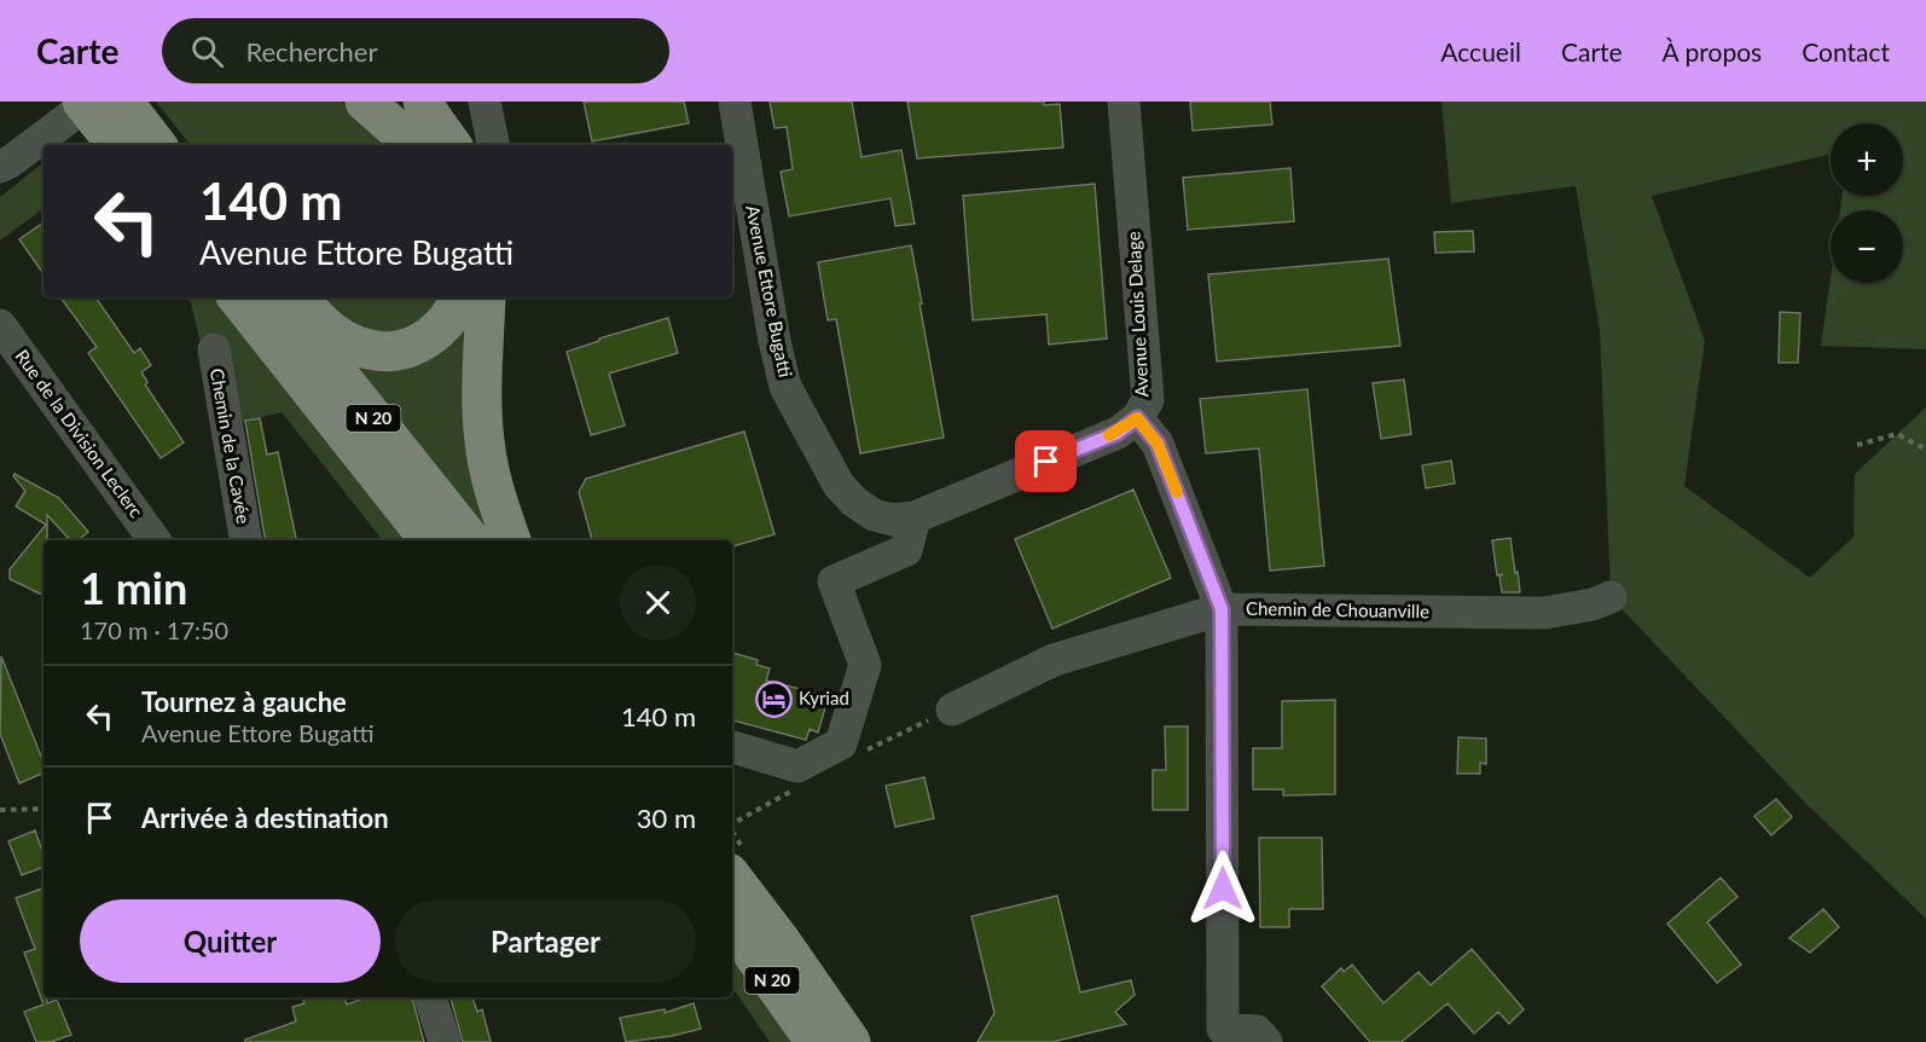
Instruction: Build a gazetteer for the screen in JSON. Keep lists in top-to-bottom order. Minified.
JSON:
{"streets":{"main road":["N 20"],"street":["Avenue Ettore Bugatti","Avenue Louis Delage","Rue de la Division Leclerc","Chemin de la Cavée","Chemin de Chouanville"]},"crossings":[["Avenue Ettore Bugatti","Avenue Louis Delage"],["Avenue Louis Delage","Chemin de Chouanville"]],"places":{"hotel":["Kyriad"]},"page":{"header":"Carte","search":"Rechercher","nav":["Accueil","Carte","À propos","Contact"],"map_buttons":["+","−"],"turn":["140 m","Avenue Ettore Bugatti"],"heading":["1 min","170 m · 17:50"],"list":[{"name":"Tournez à gauche","note":"Avenue Ettore Bugatti","value":"140 m"},{"name":"Arrivée à destination","value":"30 m"}],"buttons":["Quitter","Partager"]}}
